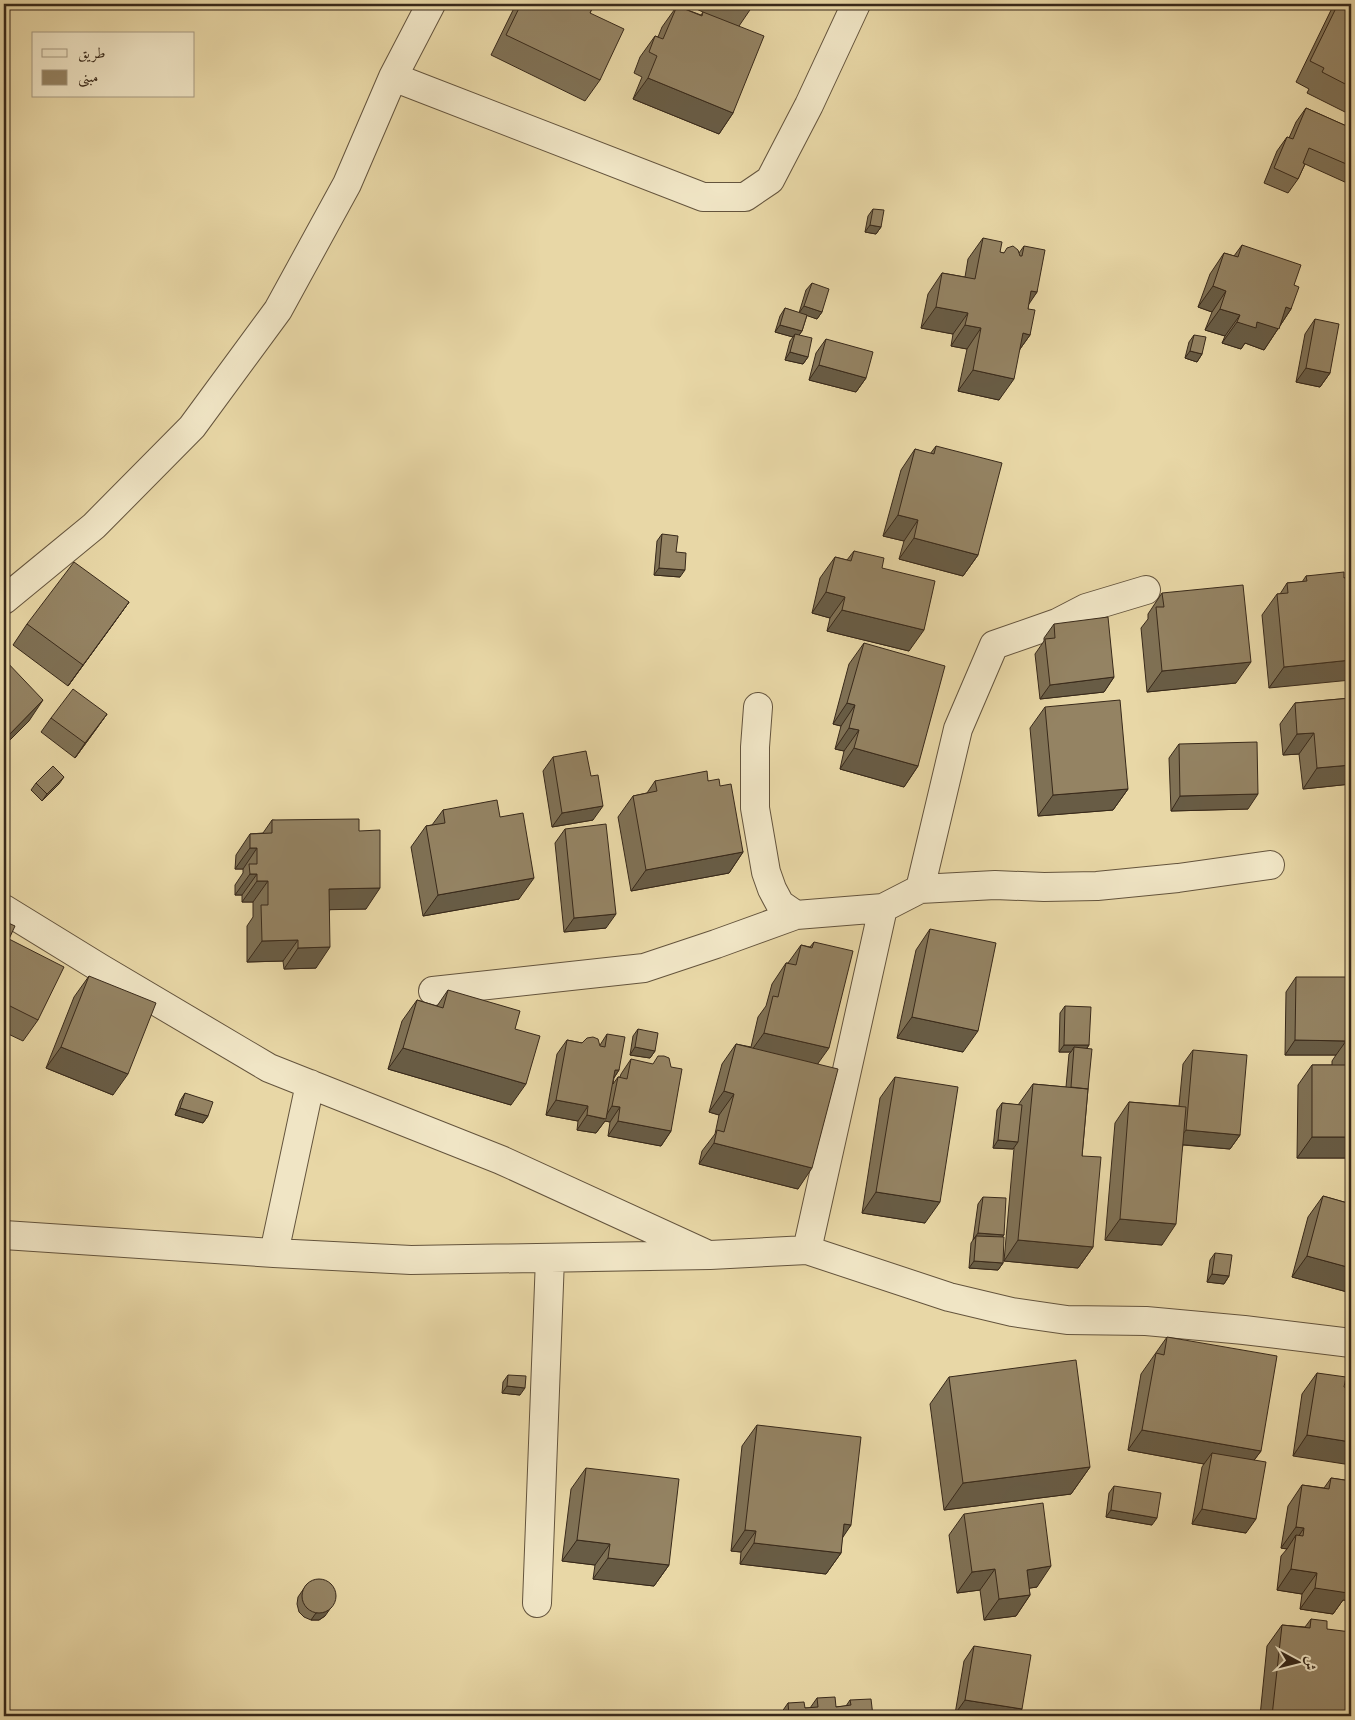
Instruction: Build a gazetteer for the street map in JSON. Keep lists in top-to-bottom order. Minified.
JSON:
{"legend":["طريق","مبنى"],"north":"right"}
